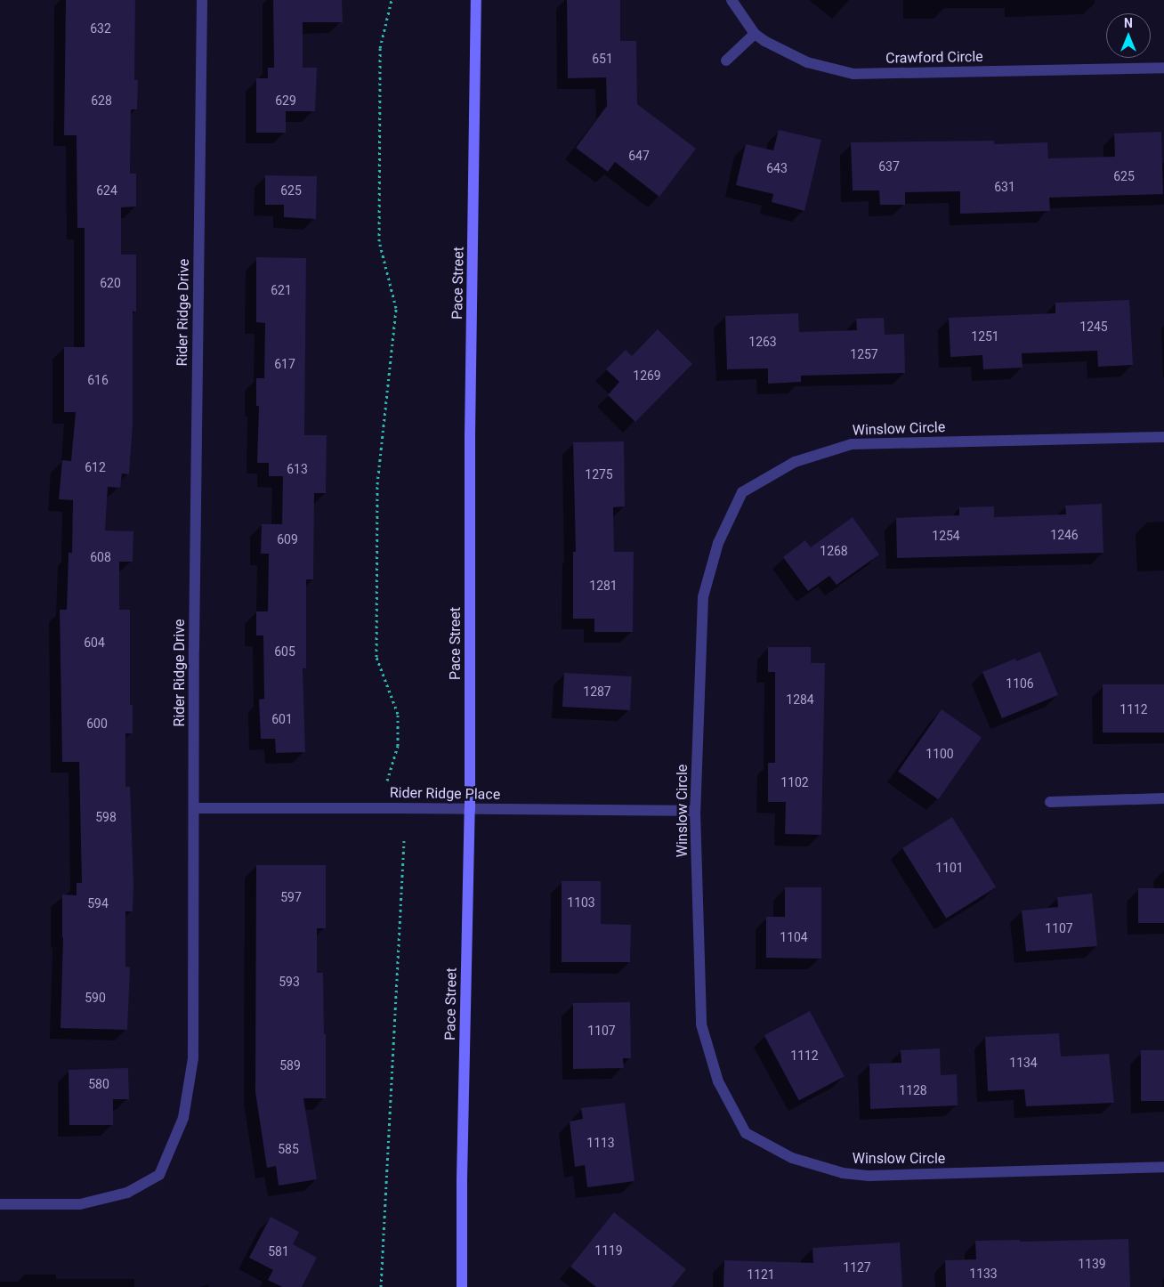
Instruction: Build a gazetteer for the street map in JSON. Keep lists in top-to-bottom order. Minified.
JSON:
{"streets":{"main road":["Pace Street"],"street":["Crawford Circle","Rider Ridge Drive","Winslow Circle","Rider Ridge Place"]},"crossings":[["Pace Street","Rider Ridge Place"],["Rider Ridge Drive","Rider Ridge Place"],["Winslow Circle","Rider Ridge Place"]],"house_numbers":["632","651","628","629","647","637","643","625","631","624","625","620","621","1245","1251","1263","1257","617","1269","616","612","613","1275","1246","1254","609","1268","608","1281","604","605","1106","1287","1284","1112","601","600","1100","1102","598","1101","597","1103","594","1107","1104","593","590","1107","1112","1134","589","580","1128","1113","585","1119","581","1139","1127","1133","1121"],"north":"top"}
